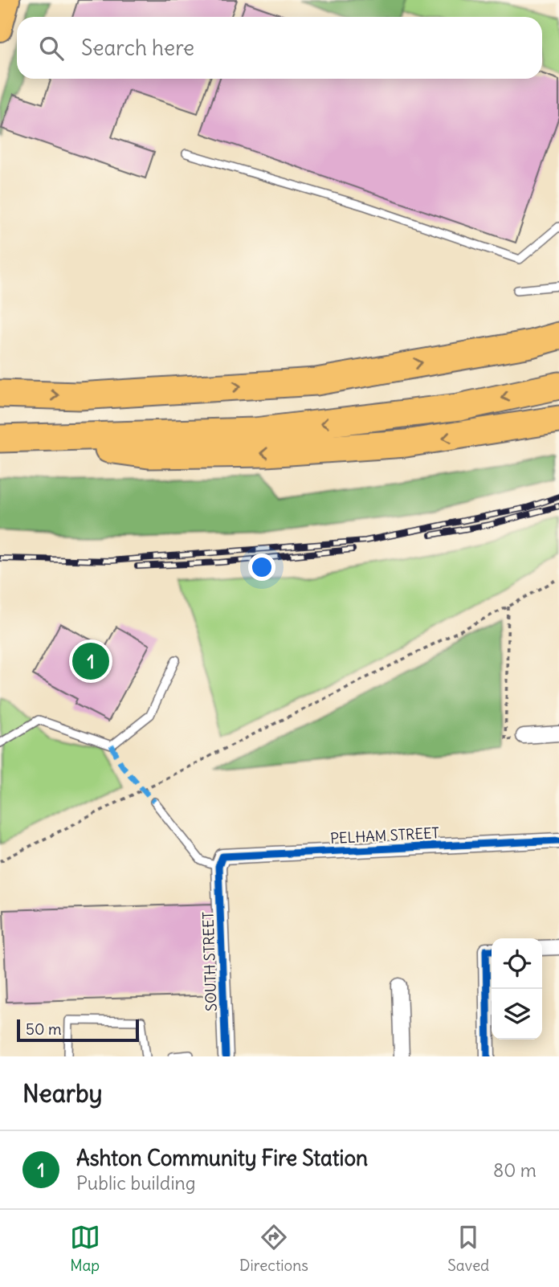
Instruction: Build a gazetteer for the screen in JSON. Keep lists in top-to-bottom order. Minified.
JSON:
{"streets":{"street":["PELHAM STREET","SOUTH STREET"]},"crossings":[["PELHAM STREET","SOUTH STREET"]],"scale_bar":"50 m","page":{"search":"Search here","pins":"1","scale":"50 m","heading":"Nearby","list":[{"mark":"1","name":"Ashton Community Fire Station","note":"Public building","value":"80 m"}],"nav":["Map","Directions","Saved"]}}
